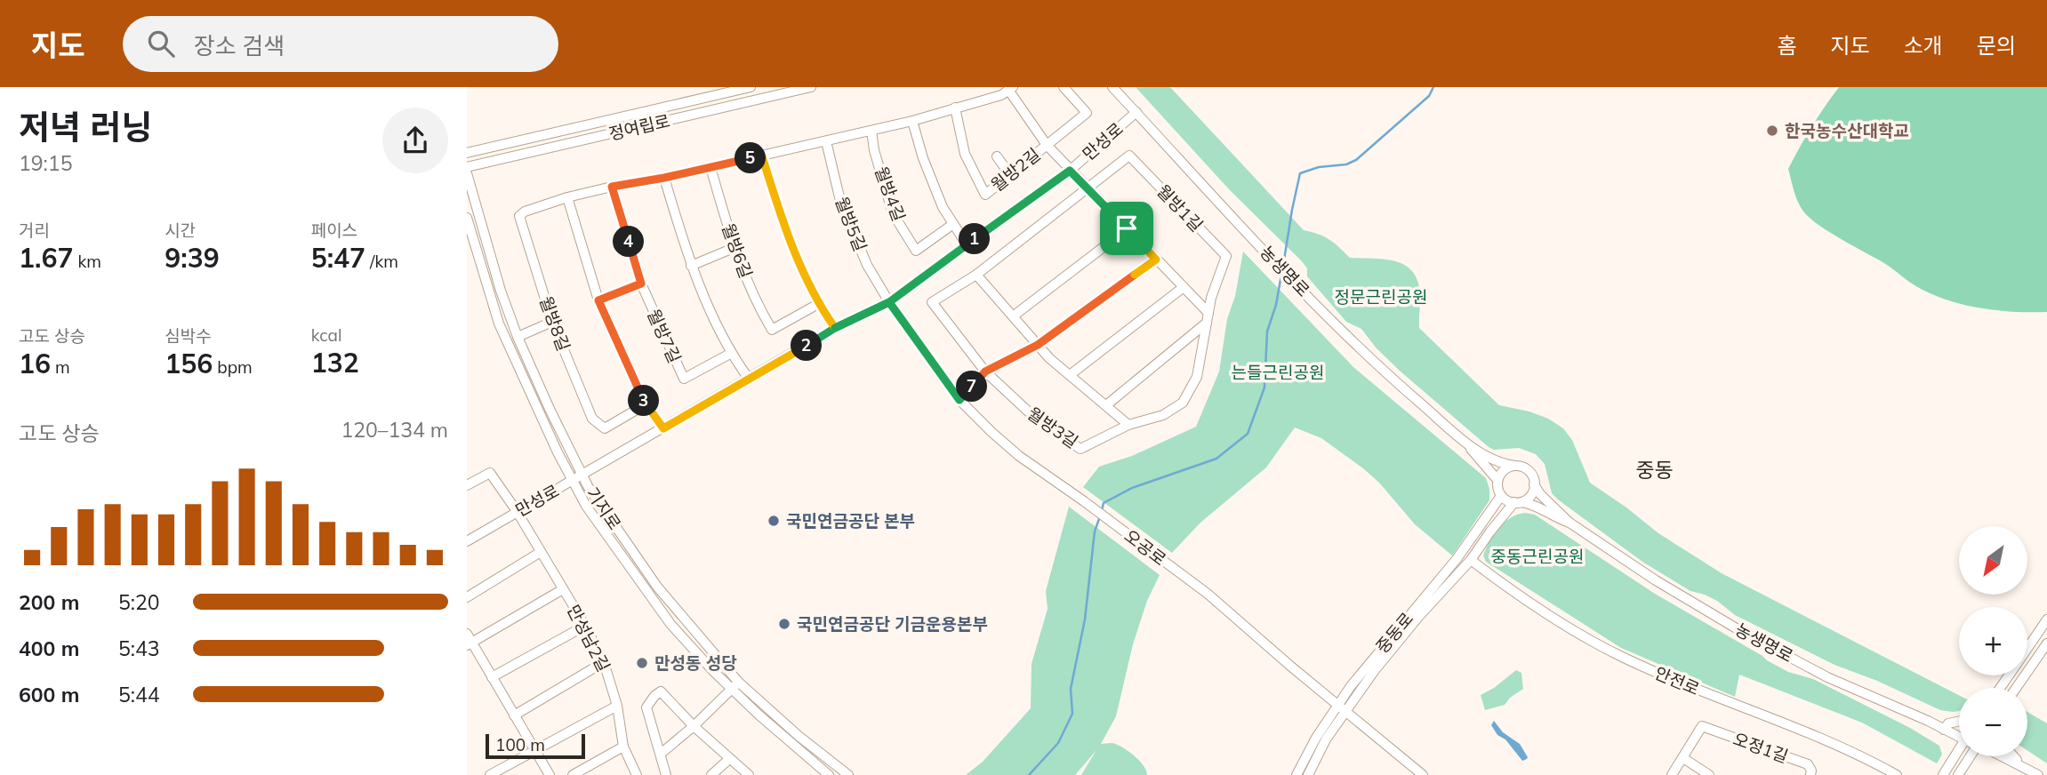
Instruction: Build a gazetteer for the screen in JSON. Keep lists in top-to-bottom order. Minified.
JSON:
{"streets":{"street":["정여립로","만성로","월방2길","월방4길","월방1길","월방5길","월방6길","농생명로","월방8길","월방7길","월방3길","기지로","오공로","중동로","만성남2길","안전로","오정1길"]},"crossings":[["만성로","월방2길"],["만성로","월방5길"],["만성로","농생명로"],["만성로","기지로"],["만성로","오공로"],["만성로","만성남2길"],["월방1길","월방3길"],["월방5길","오공로"],["월방8길","월방7길"],["오공로","중동로"],["중동로","안전로"]],"districts":["중동"],"parks":["정문근린공원","는들근린공원","중동근린공원"],"places":["한국농수산대학교","국민연금공단 본부","국민연금공단 기금운용본부","만성동 성당"],"scale_bar":"100 m","north":"bottom left","page":{"header":"지도","search":"장소 검색","nav":["홈","지도","소개","문의"],"heading":["저녁 러닝","19:15"],"pins":["5","1","4","2","7","3"],"stats":[["거리","1.67 km"],["시간","9:39"],["페이스","5:47 /km"],["고도 상승","16 m"],["심박수","156 bpm"],["kcal","132"]],"chart":["고도 상승","120–134 m"],"map_buttons":["+","−"],"list":[{"name":"200 m","note":"5:20"},{"name":"400 m","note":"5:43"},{"name":"600 m","note":"5:44"}],"scale":"100 m"}}
